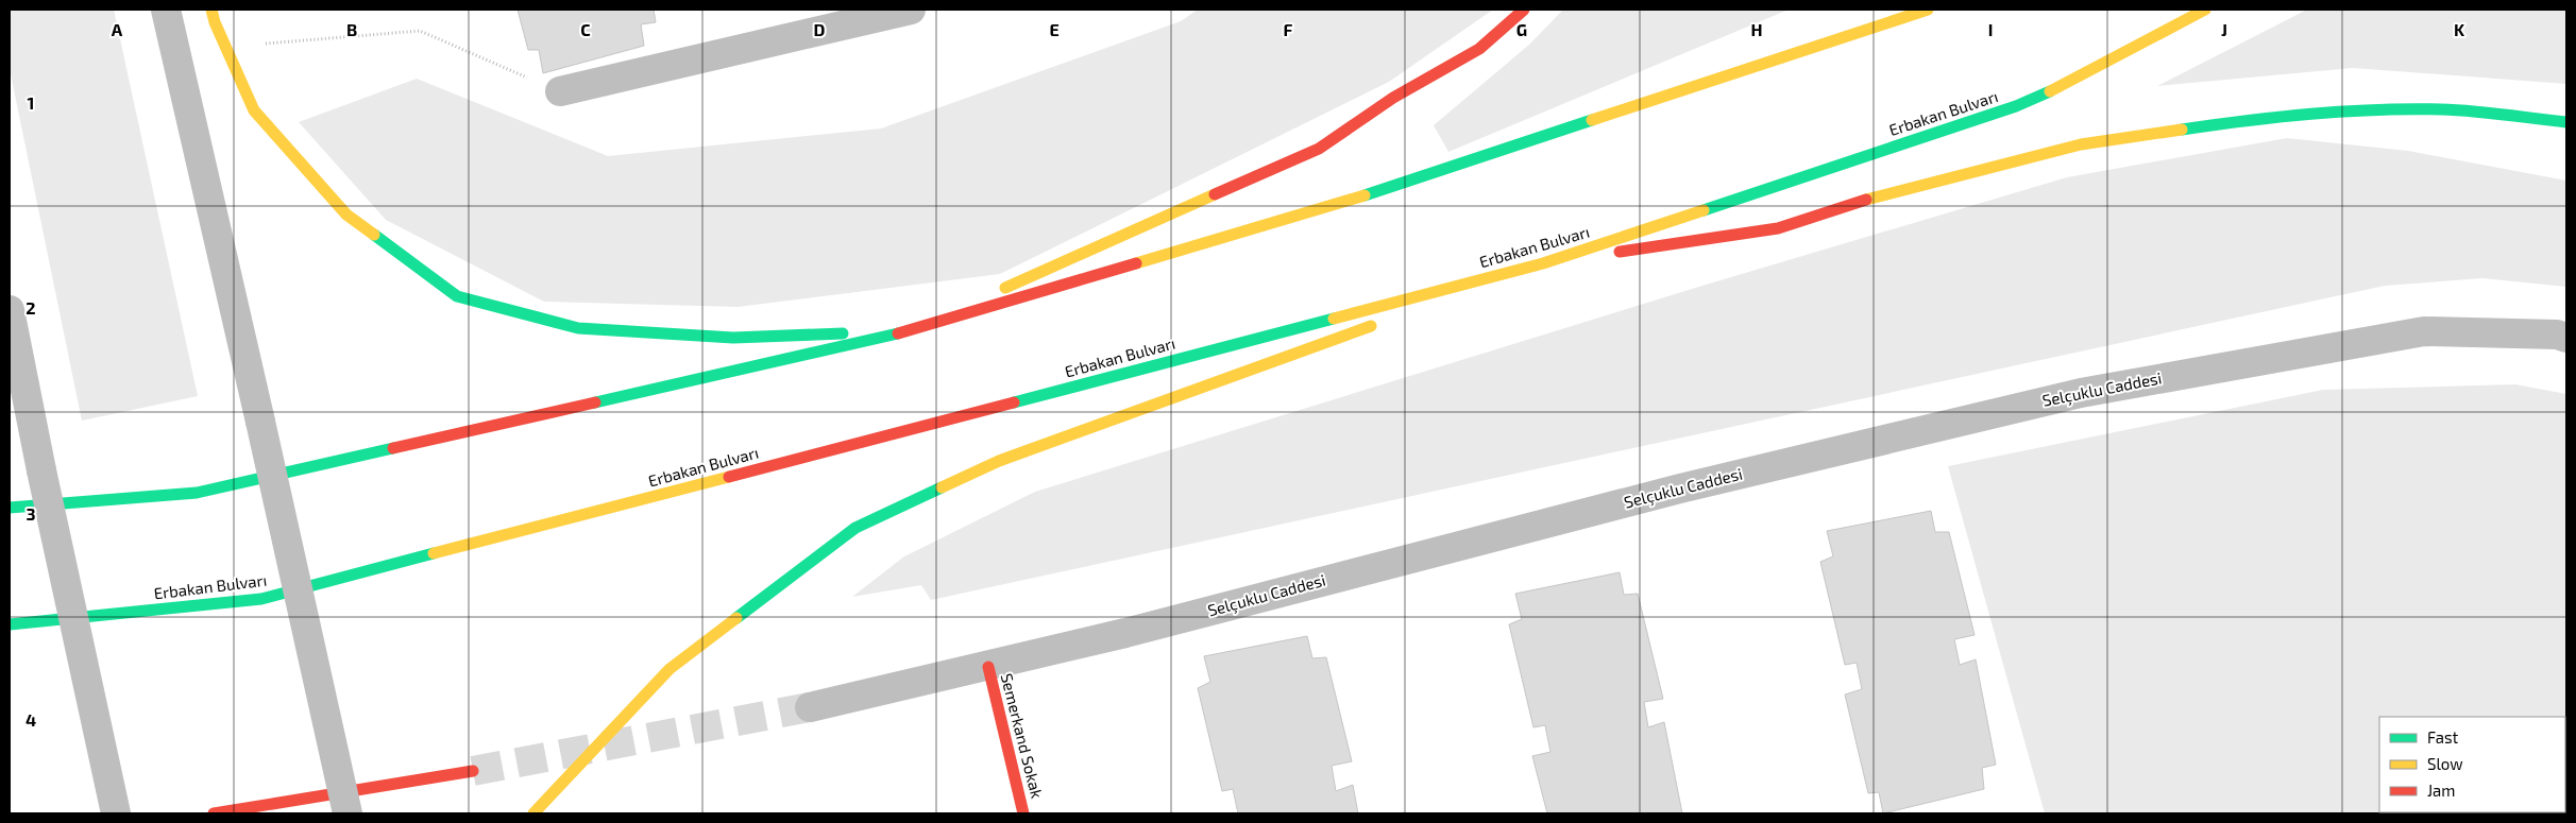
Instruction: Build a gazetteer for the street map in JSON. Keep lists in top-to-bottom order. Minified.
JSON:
{"streets":{"main road":["Erbakan Bulvarı","Semerkand Sokak"],"street":["Selçuklu Caddesi"]},"crossings":[["Selçuklu Caddesi","Semerkand Sokak"]],"legend":["Fast","Slow","Jam"],"grid":{"columns":["A","B","C","D","E","F","G","H","I","J","K"],"rows":["1","2","3","4"]}}
